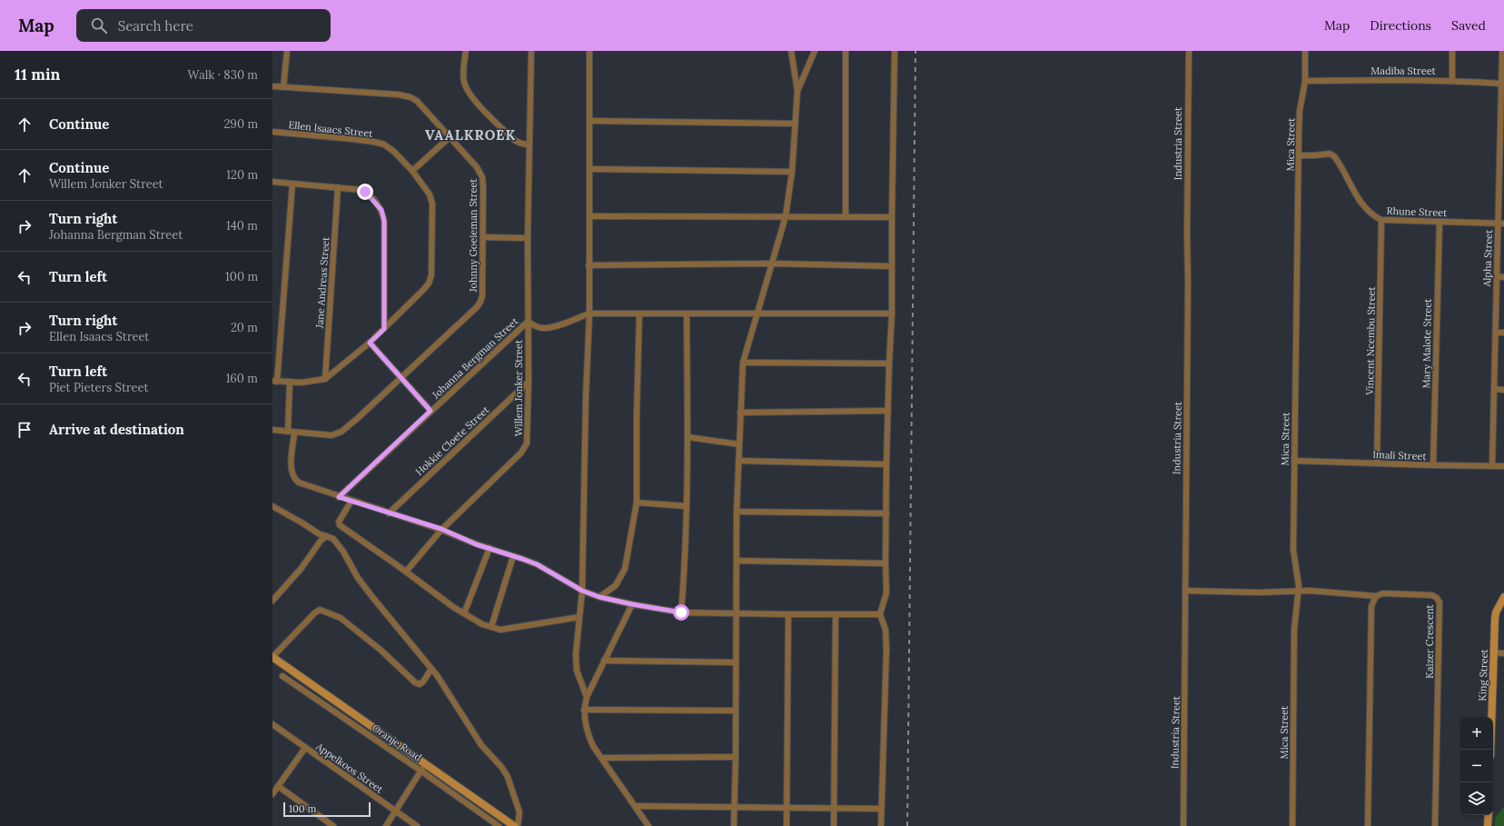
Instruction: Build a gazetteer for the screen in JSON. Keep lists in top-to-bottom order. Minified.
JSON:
{"streets":{"street":["Madiba Street","Ellen Isaacs Street","Industria Street","Mica Street","Rhune Street","Johnny Goeieman Street","Alpha Street","Jane Andreas Street","Vincent Ncembu Street","Mary Malote Street","Johanna Bergman Street","Willem Jonker Street","Hokkie Cloete Street","Imali Street","Kaizer Crescent","King Street","Oranje Road","Appelkoos Street"]},"crossings":[["Madiba Street","Mica Street"],["Madiba Street","Alpha Street"],["Ellen Isaacs Street","Jane Andreas Street"],["Industria Street","Kaizer Crescent"],["Mica Street","Rhune Street"],["Mica Street","Imali Street"],["Mica Street","Kaizer Crescent"],["Rhune Street","Alpha Street"],["Rhune Street","Vincent Ncembu Street"],["Rhune Street","Mary Malote Street"],["Alpha Street","Imali Street"],["Vincent Ncembu Street","Imali Street"],["Mary Malote Street","Imali Street"],["Johanna Bergman Street","Willem Jonker Street"],["Willem Jonker Street","Hokkie Cloete Street"]],"districts":["VAALKROEK"],"scale_bar":"100 m","page":{"header":"Map","search":"Search here","nav":["Map","Directions","Saved"],"heading":["11 min","Walk · 830 m"],"list":[["Continue","290 m"],["Continue","Willem Jonker Street","120 m"],["Turn right","Johanna Bergman Street","140 m"],["Turn left","100 m"],["Turn right","Ellen Isaacs Street","20 m"],["Turn left","Piet Pieters Street","160 m"],"Arrive at destination"],"map_buttons":["+","−"],"scale":"100 m"}}
